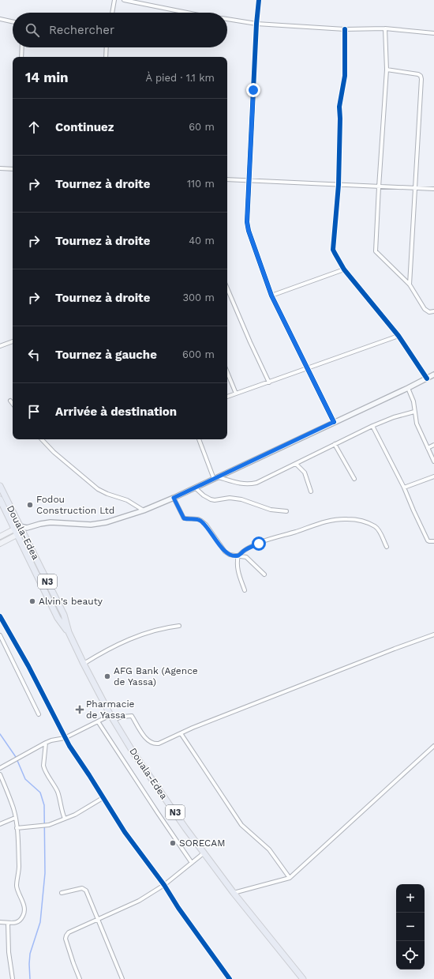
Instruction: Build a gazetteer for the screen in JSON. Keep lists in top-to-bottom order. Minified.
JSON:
{"streets":{"highway":["Douala-Edea","N3"]},"places":{"other":["Fodou Construction Ltd","Alvin's beauty","AFG Bank (Agence de Yassa)","SORECAM"],"health":["Pharmacie de Yassa"]},"page":{"search":"Rechercher","heading":["14 min","À pied · 1.1 km"],"list":[["Continuez","60 m"],["Tournez à droite","110 m"],["Tournez à droite","40 m"],["Tournez à droite","300 m"],["Tournez à gauche","600 m"],"Arrivée à destination"],"map_buttons":["+","−"]}}
